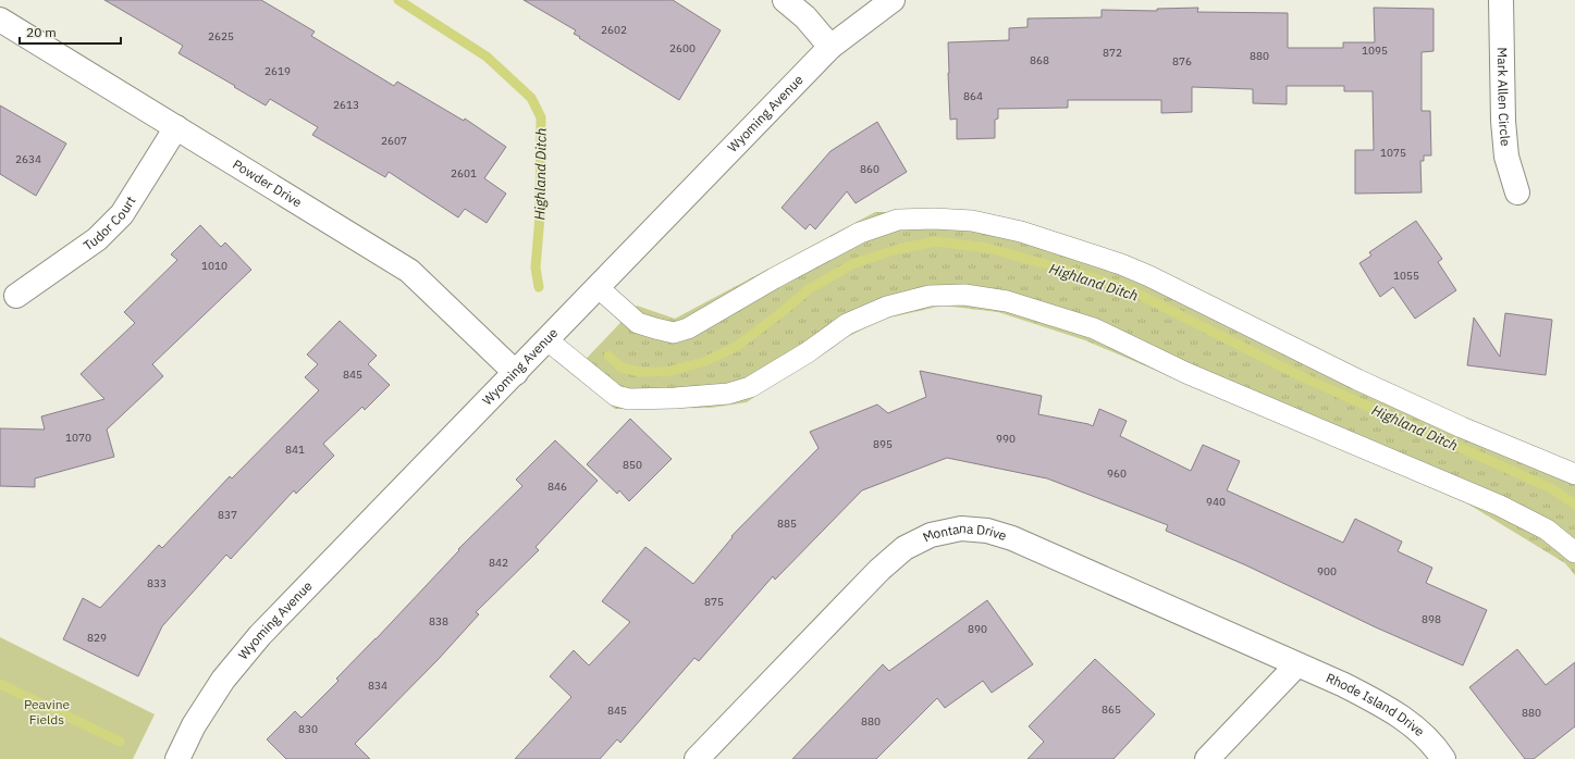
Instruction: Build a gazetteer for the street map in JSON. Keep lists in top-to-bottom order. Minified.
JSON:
{"streets":{"street":["Mark Allen Circle","Wyoming Avenue","Powder Drive","Tudor Court","Montana Drive","Rhode Island Drive"]},"crossings":[["Wyoming Avenue","Powder Drive"],["Powder Drive","Tudor Court"],["Montana Drive","Rhode Island Drive"]],"water":["Highland Ditch"],"parks":["Peavine Fields"],"house_numbers":["2602","2625","2600","1095","872","880","868","876","2619","864","2613","2607","1075","2634","860","2601","1010","1055","845","1070","990","895","841","850","960","846","940","837","885","842","900","833","875","898","838","890","829","834","865","845","880","880","830"],"scale_bar":"20 m"}
